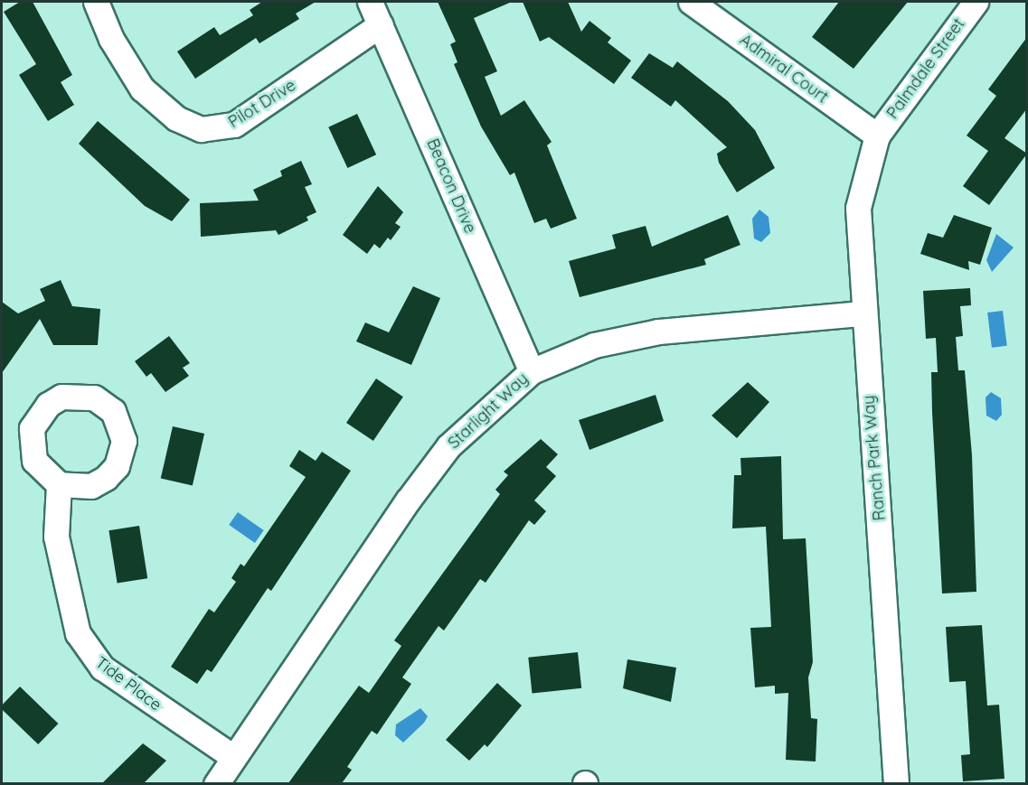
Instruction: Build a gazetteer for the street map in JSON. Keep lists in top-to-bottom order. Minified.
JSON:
{"streets":{"street":["Admiral Court","Palmdale Street","Pilot Drive","Beacon Drive","Starlight Way","Ranch Park Way","Tide Place"]},"crossings":[["Admiral Court","Palmdale Street"],["Admiral Court","Ranch Park Way"],["Palmdale Street","Ranch Park Way"],["Pilot Drive","Beacon Drive"],["Beacon Drive","Starlight Way"],["Starlight Way","Ranch Park Way"],["Starlight Way","Tide Place"]]}
